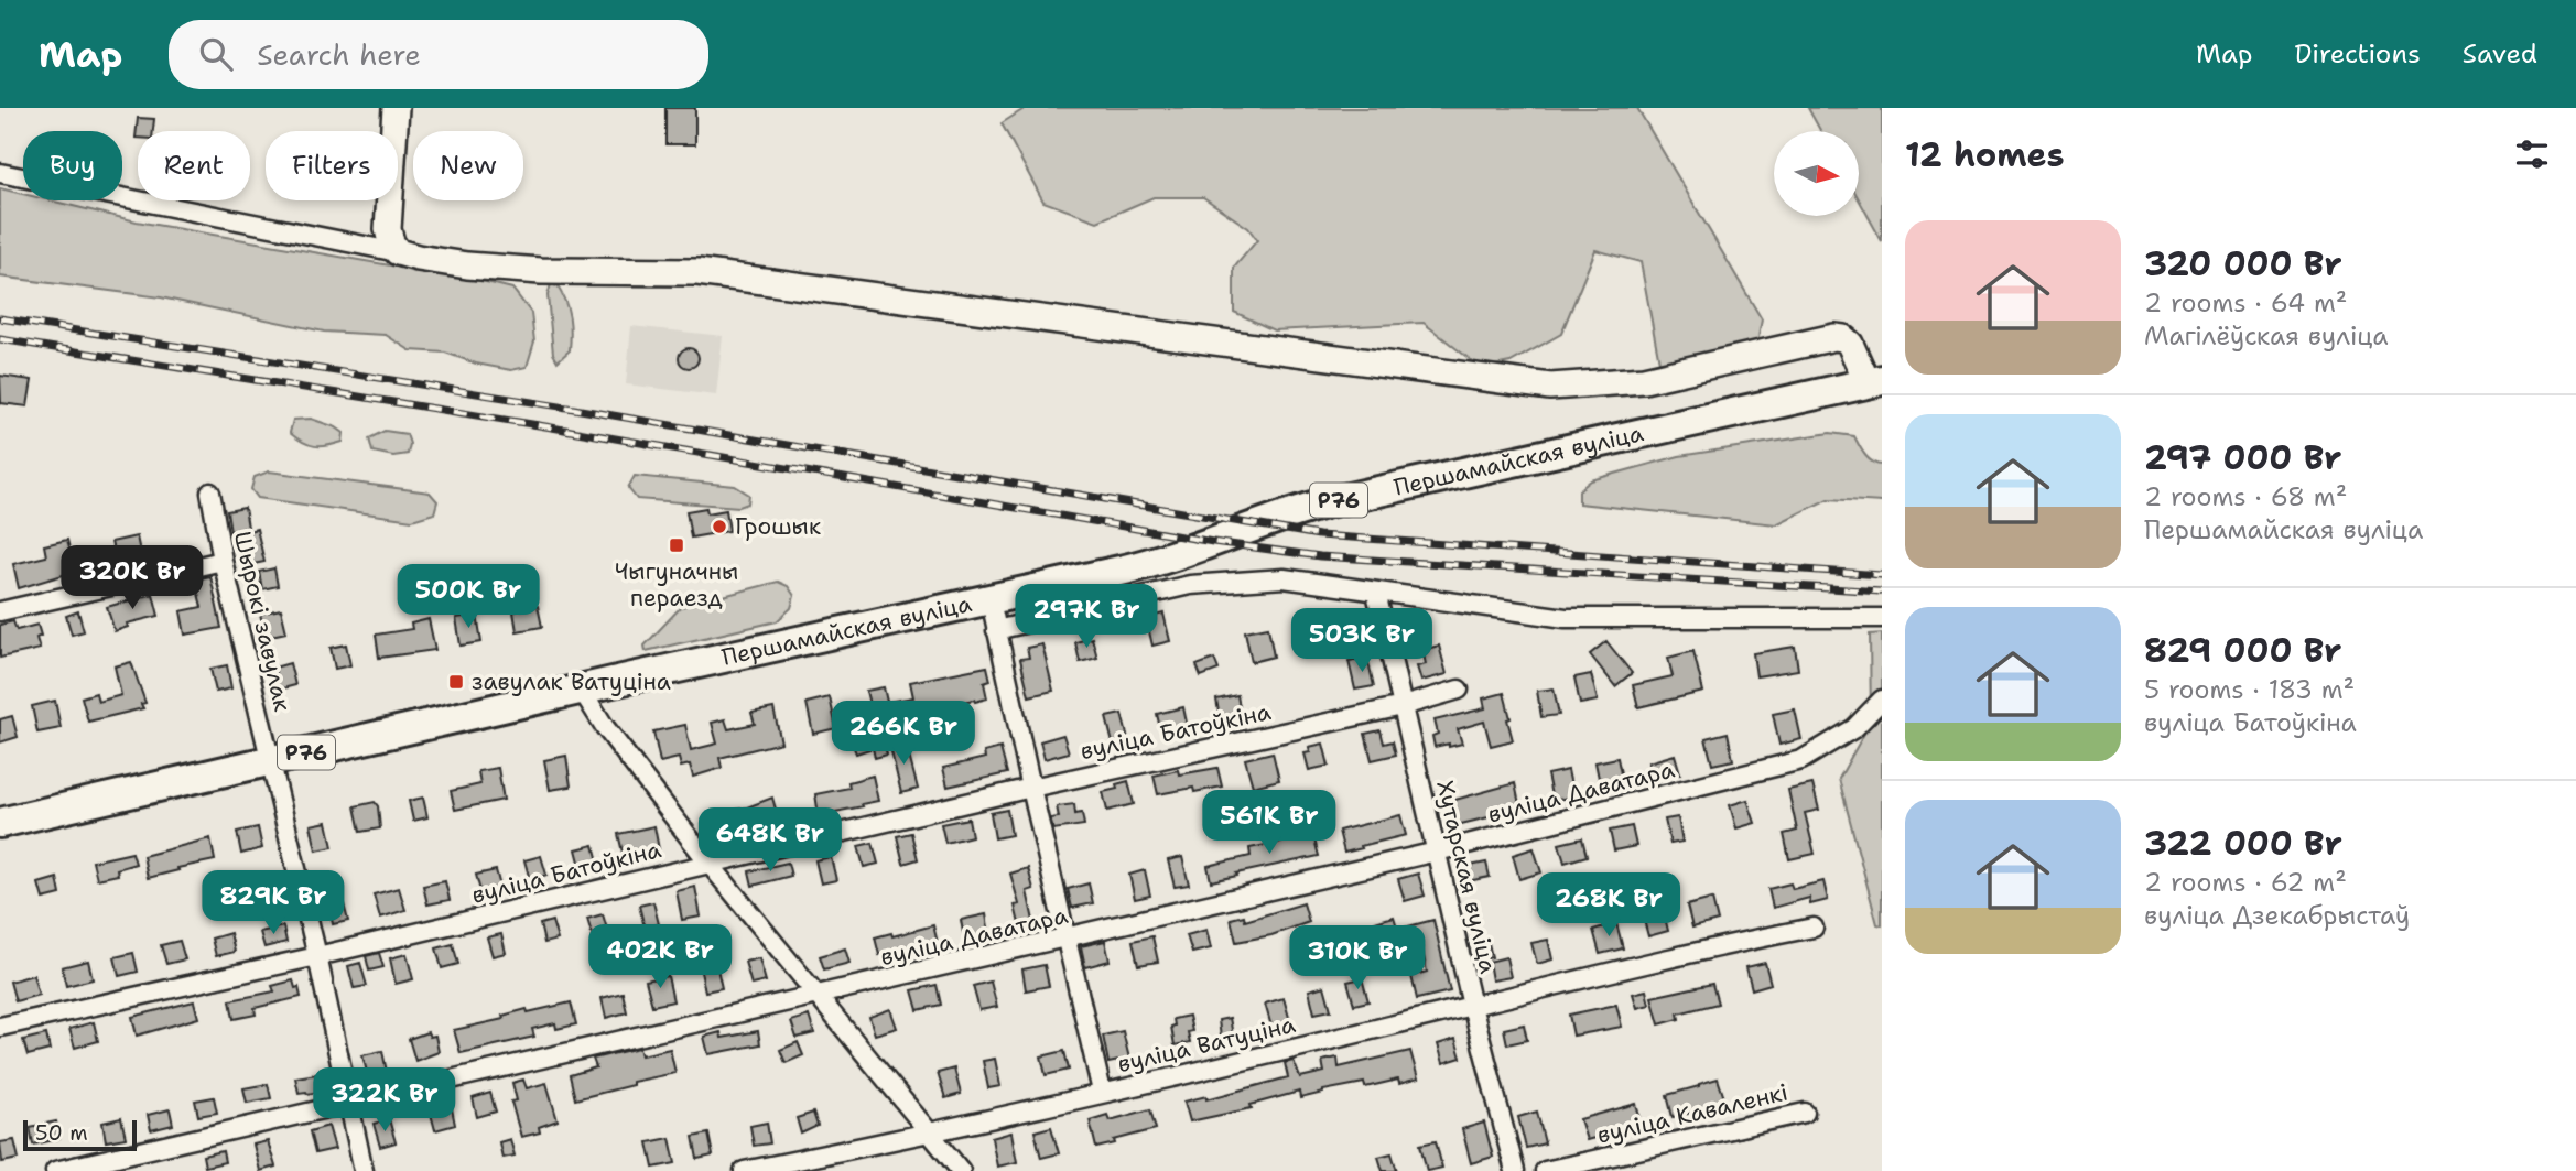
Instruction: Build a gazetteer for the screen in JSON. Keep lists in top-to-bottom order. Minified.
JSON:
{"streets":{"main road":["Першамайская вуліца","Р76"],"street":["Шырокі завулак","вуліца Батоўкіна","вуліца Даватара","Хутарская вуліца","вуліца Ватуціна","вуліца Каваленкі"]},"crossings":[["Першамайская вуліца","Шырокі завулак"],["Шырокі завулак","вуліца Батоўкіна"],["Шырокі завулак","вуліца Даватара"],["вуліца Батоўкіна","Хутарская вуліца"],["вуліца Даватара","Хутарская вуліца"],["Хутарская вуліца","вуліца Ватуціна"]],"places":{"other":["Грошык"],"transit":["Чыгуначны пераезд","завулак Ватуціна"]},"scale_bar":"50 m","north":"right","page":{"header":"Map","search":"Search here","nav":["Map","Directions","Saved"],"heading":"12 homes","chip":["Buy","Rent","Filters","New"],"list":[{"name":"320 000 Br","note":"2 rooms · 64 m² · Магілёўская вуліца"},{"name":"297 000 Br","note":"2 rooms · 68 m² · Першамайская вуліца"},{"name":"829 000 Br","note":"5 rooms · 183 m² · вуліца Батоўкіна"},{"name":"322 000 Br","note":"2 rooms · 62 m² · вуліца Дзекабрыстаў"}],"price":["320K Br","500K Br","297K Br","503K Br","266K Br","561K Br","648K Br","829K Br","268K Br","402K Br","310K Br","322K Br"],"scale":"50 m"}}
